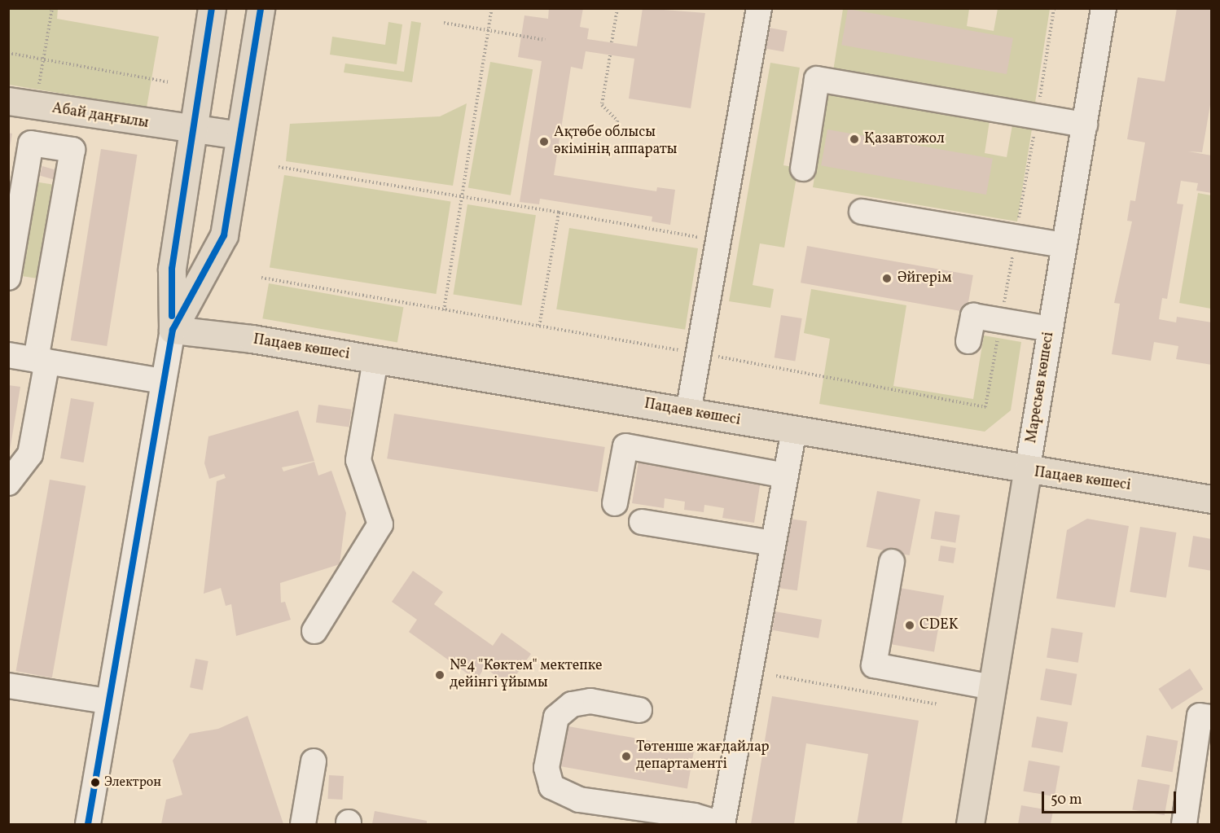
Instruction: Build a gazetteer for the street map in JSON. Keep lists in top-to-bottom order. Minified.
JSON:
{"streets":{"main road":["Абай даңғылы","Пацаев көшесі","Маресьев көшесі"]},"crossings":[["Пацаев көшесі","Маресьев көшесі"]],"places":["Қазавтожол","Ақтөбе облысы әкімінің аппараты","Әйгерім","CDEK","№4 \"Көктем\" мектепке дейінгі ұйымы","Төтенше жағдайлар департаменті","Электрон"],"scale_bar":"50 m"}
